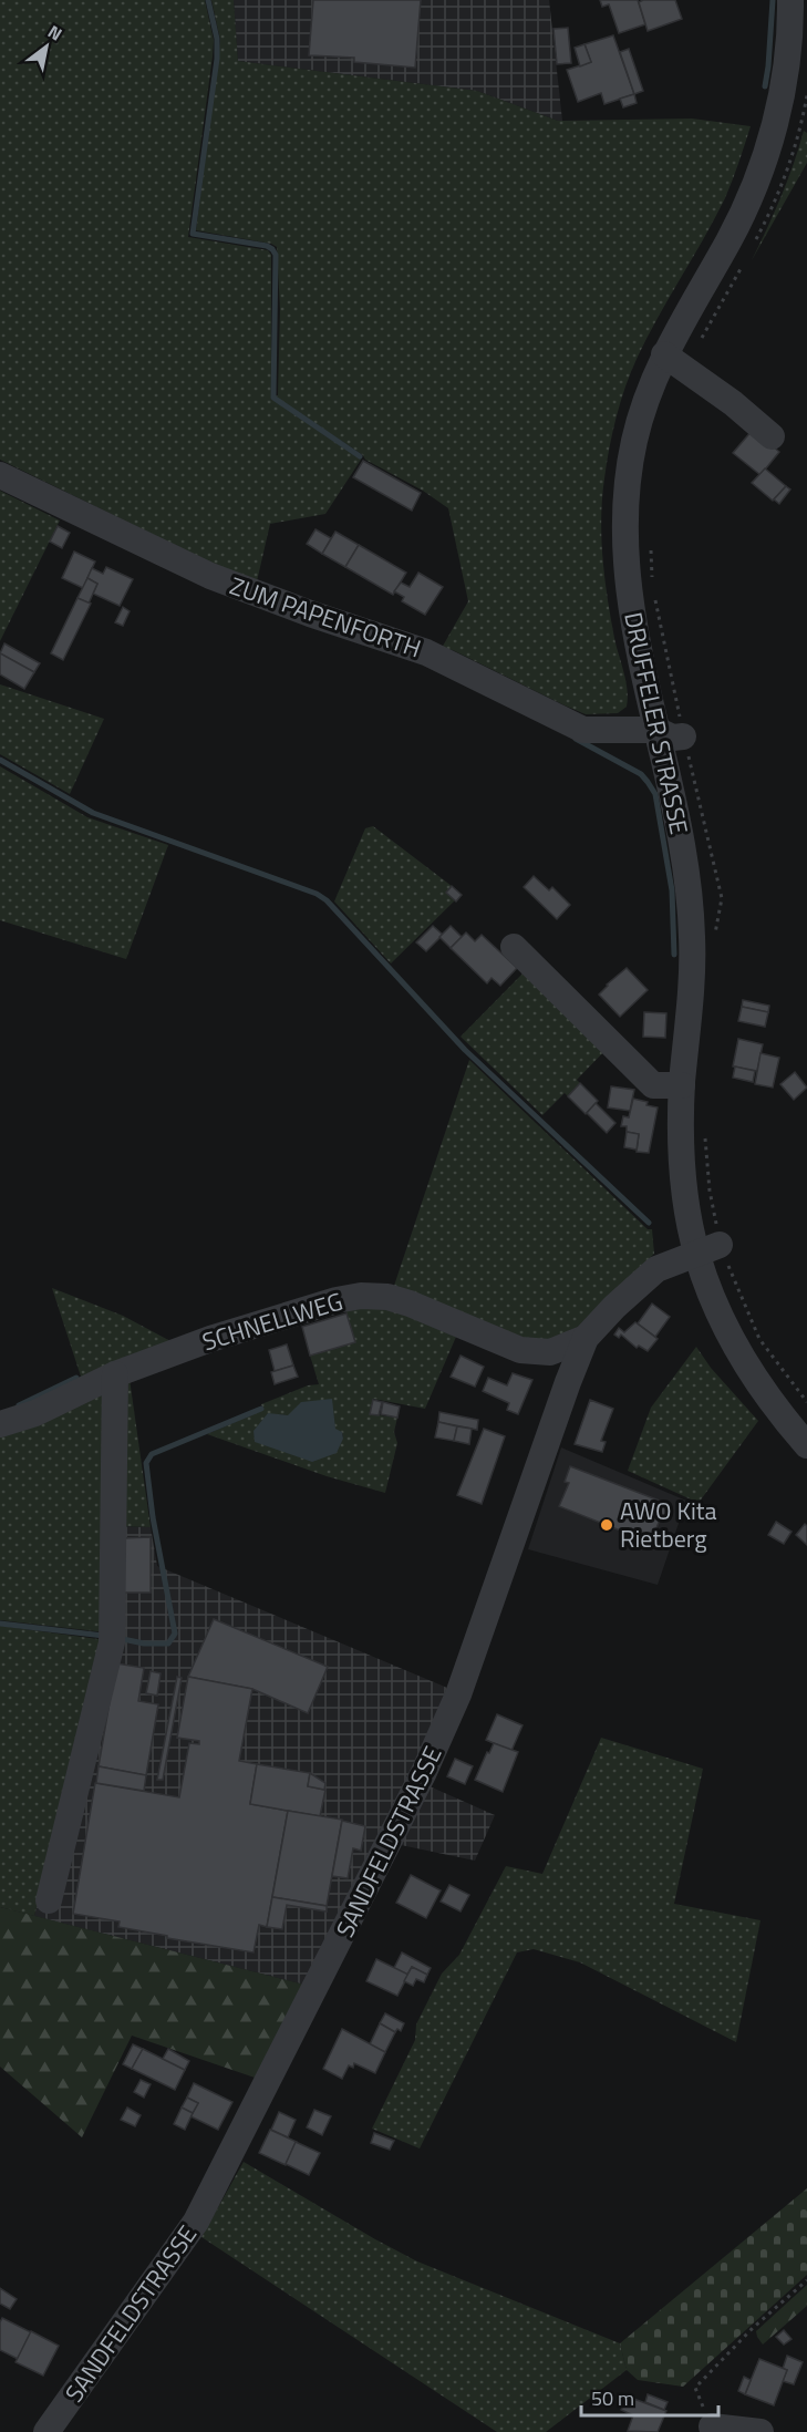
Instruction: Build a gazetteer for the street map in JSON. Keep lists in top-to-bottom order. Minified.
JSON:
{"streets":{"street":["ZUM PAPENFORTH","DRUFFELER STRASSE","SCHNELLWEG","SANDFELDSTRASSE"]},"crossings":[["ZUM PAPENFORTH","DRUFFELER STRASSE"],["DRUFFELER STRASSE","SANDFELDSTRASSE"],["SCHNELLWEG","SANDFELDSTRASSE"]],"places":["AWO Kita Rietberg"],"scale_bar":"50 m","north":"top right"}
